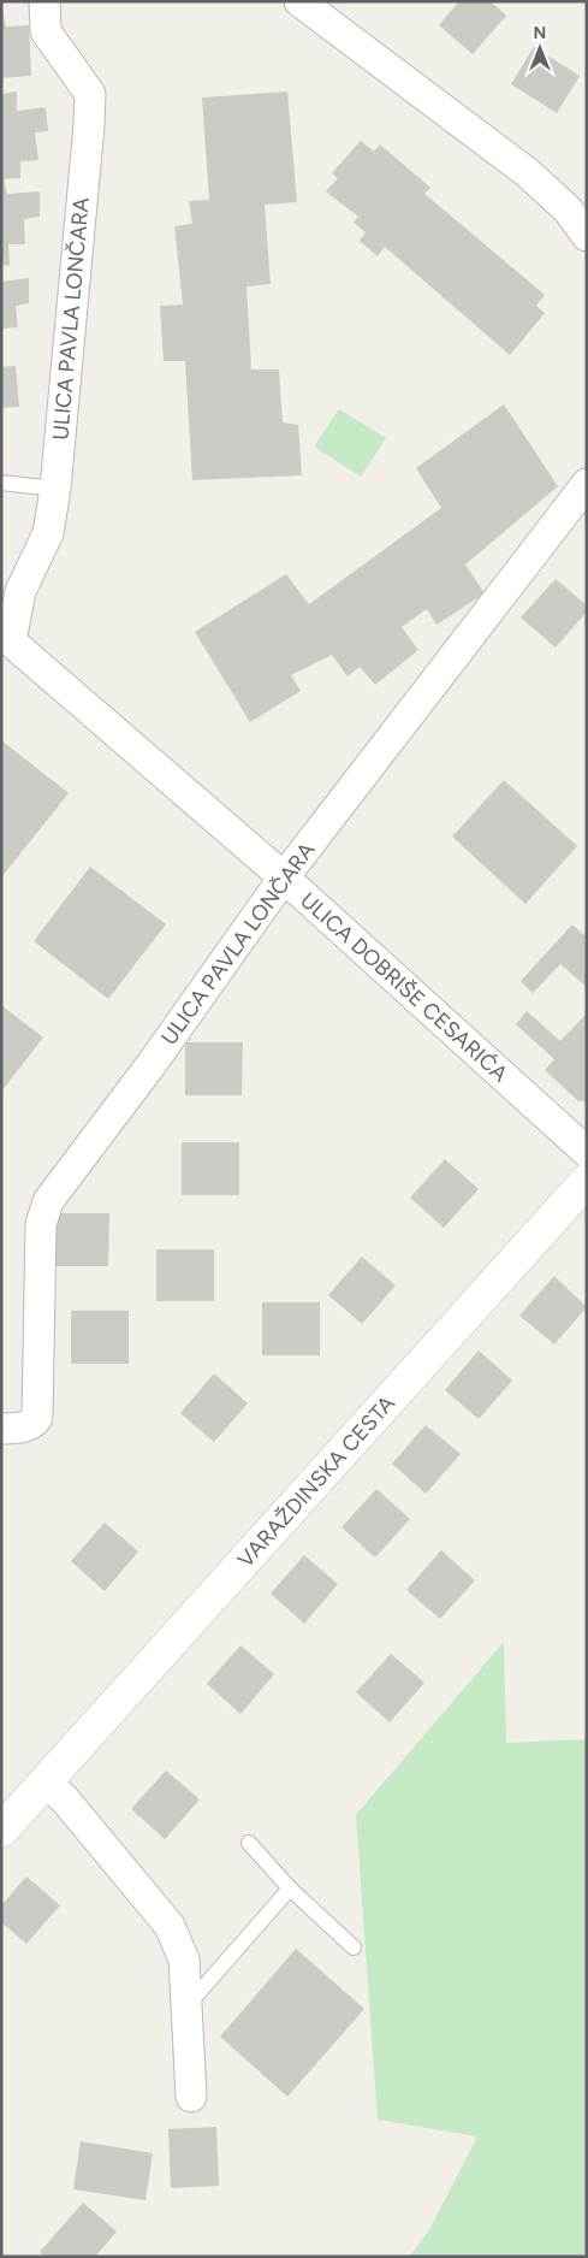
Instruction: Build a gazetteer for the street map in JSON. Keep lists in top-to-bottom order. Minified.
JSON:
{"streets":{"main road":["VARAŽDINSKA CESTA"],"street":["ULICA PAVLA LONČARA","ULICA DOBRIŠE CESARIĆA"]},"crossings":[["ULICA PAVLA LONČARA","ULICA DOBRIŠE CESARIĆA"]],"north":"top"}
